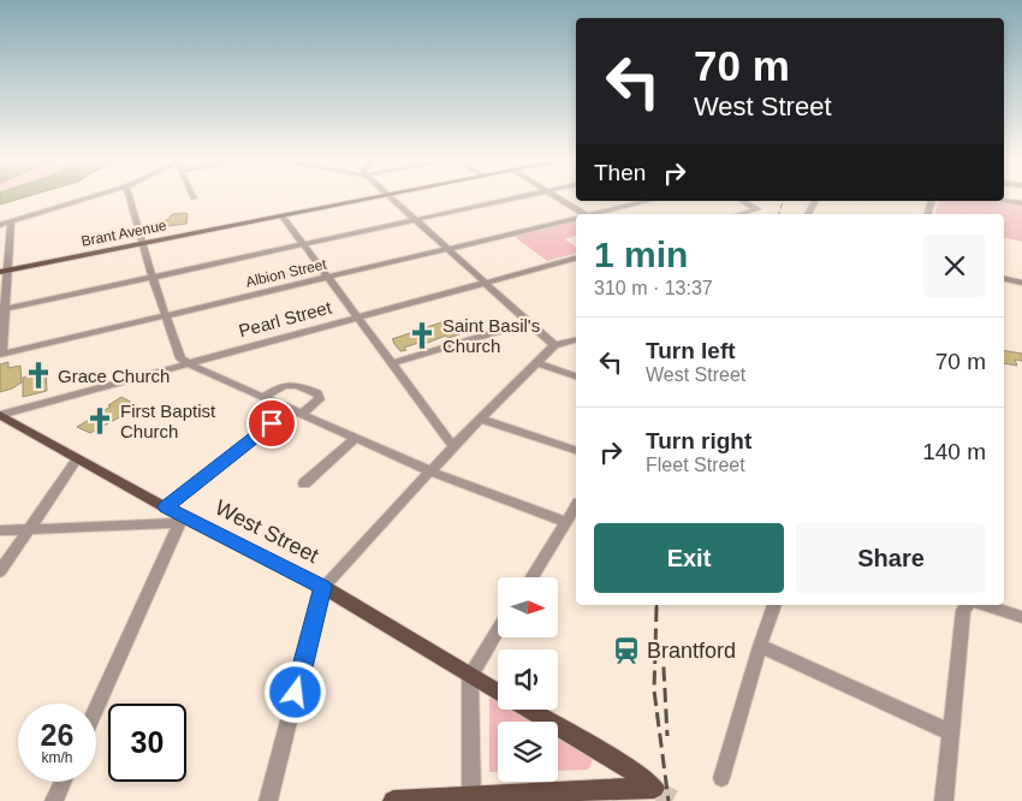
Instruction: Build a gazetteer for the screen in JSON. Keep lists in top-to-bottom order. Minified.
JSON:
{"streets":{"main road":["Brant Avenue","West Street"],"street":["Albion Street","Pearl Street"]},"crossings":[["Pearl Street","West Street"]],"places":{"church":["Saint Basil's Church","Grace Church","First Baptist Church"],"station":["Brantford"]},"north":"right","page":{"turn":["70 m","West Street"],"then":"Then","heading":["1 min","310 m · 13:37"],"list":[{"name":"Turn left","note":"West Street","value":"70 m"},{"name":"Turn right","note":"Fleet Street","value":"140 m"}],"buttons":["Exit","Share"],"speed":"26 km/h","limit":"30"}}
